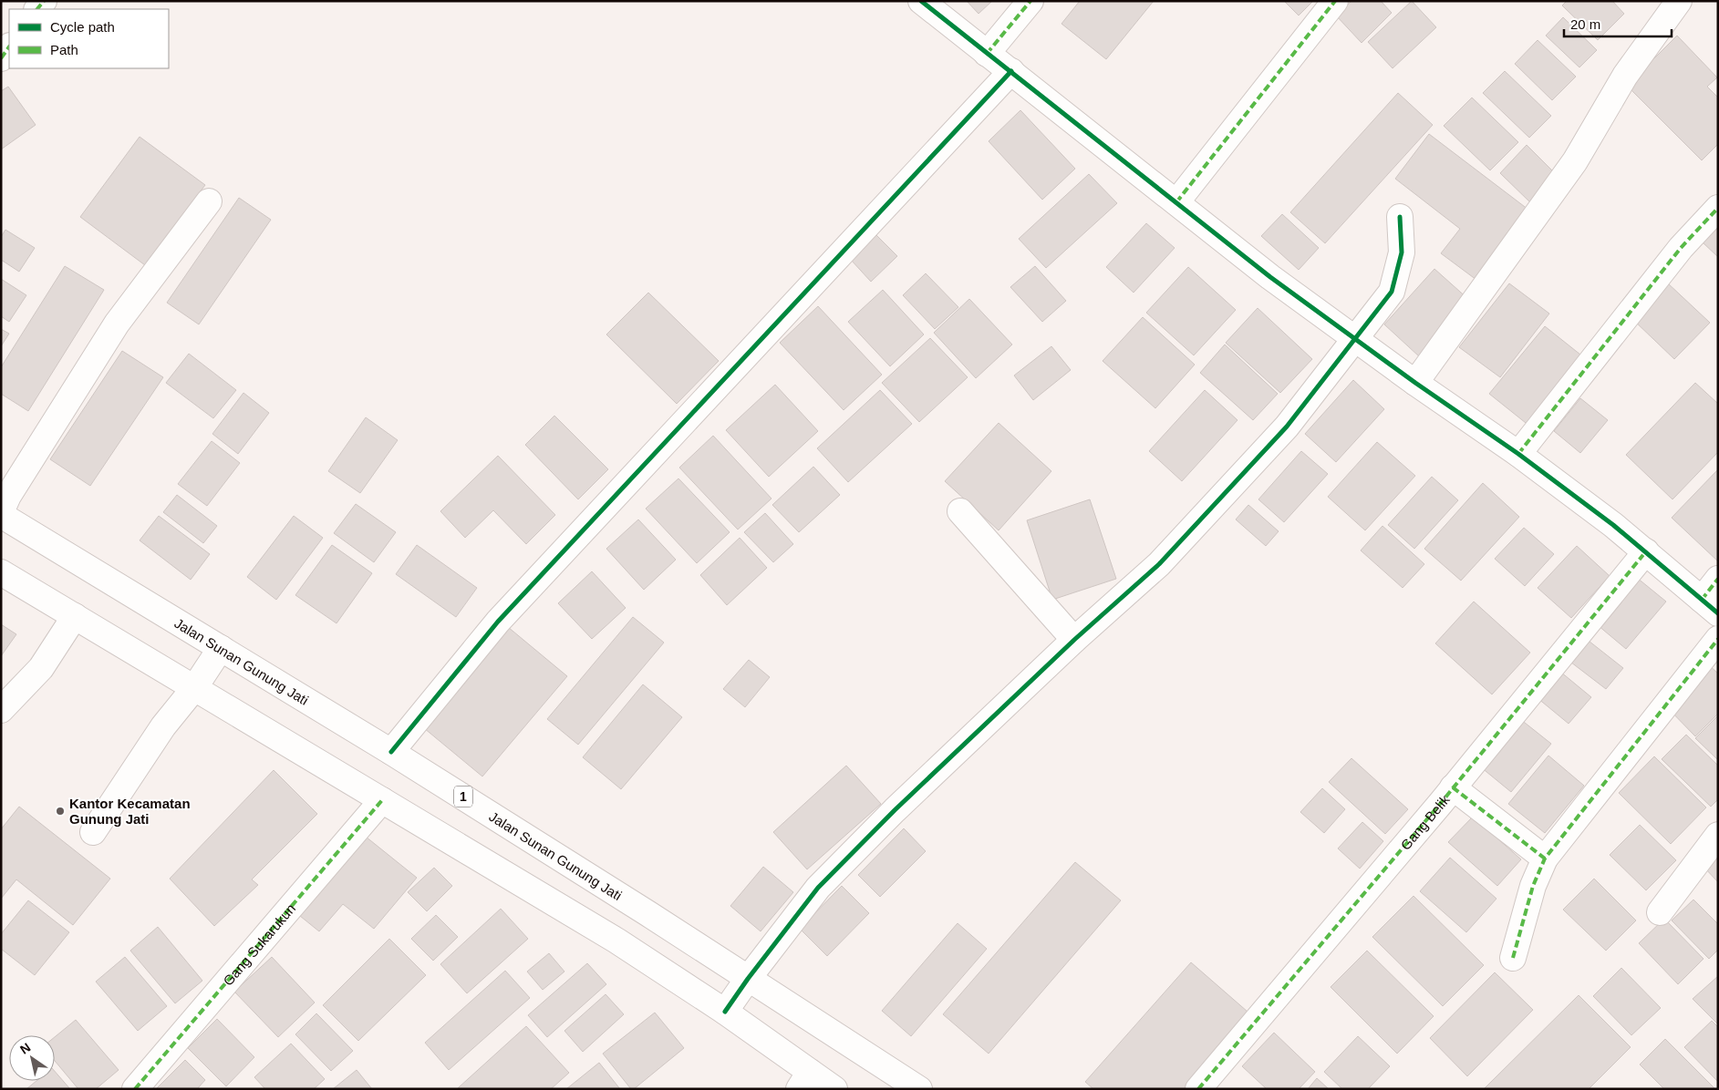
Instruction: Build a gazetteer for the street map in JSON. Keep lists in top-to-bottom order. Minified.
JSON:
{"streets":{"main road":["Jalan Sunan Gunung Jati","1","Gang Belik","Gang Sukarukun"]},"places":["Kantor Kecamatan Gunung Jati"],"legend":["Cycle path","Path"],"scale_bar":"20 m","north":"top left"}
